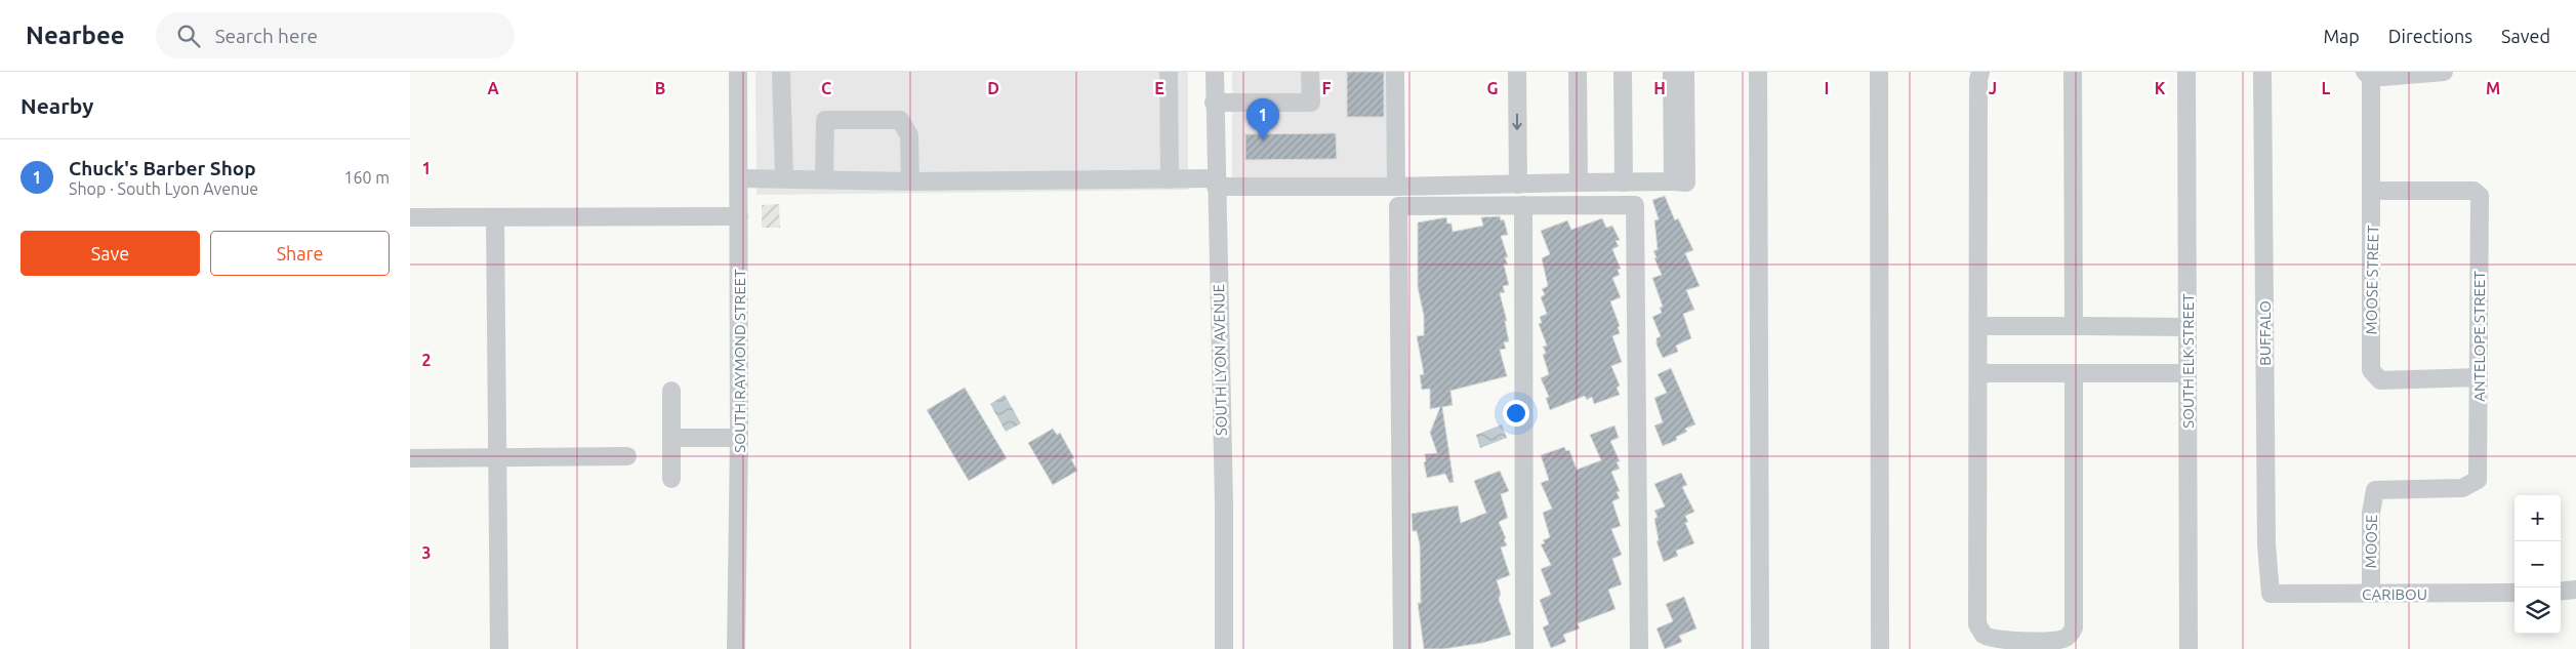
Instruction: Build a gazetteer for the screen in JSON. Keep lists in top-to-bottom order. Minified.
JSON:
{"streets":{"street":["MOOSE STREET","BUFFALO","ANTELOPE STREET","SOUTH LYON AVENUE","SOUTH RAYMOND STREET","SOUTH ELK STREET","MOOSE","CARIBOU"]},"crossings":[["MOOSE STREET","ANTELOPE STREET"],["BUFFALO","CARIBOU"],["ANTELOPE STREET","MOOSE"],["MOOSE","CARIBOU"]],"page":{"header":"Nearbee","search":"Search here","nav":["Map","Directions","Saved"],"heading":"Nearby","pins":"1","list":[{"mark":"1","name":"Chuck's Barber Shop","note":"Shop · South Lyon Avenue","value":"160 m"}],"buttons":["Save","Share"],"map_buttons":["+","−"]},"grid":{"columns":["A","B","C","D","E","F","G","H","I","J","K","L","M"],"rows":["1","2","3"]}}
